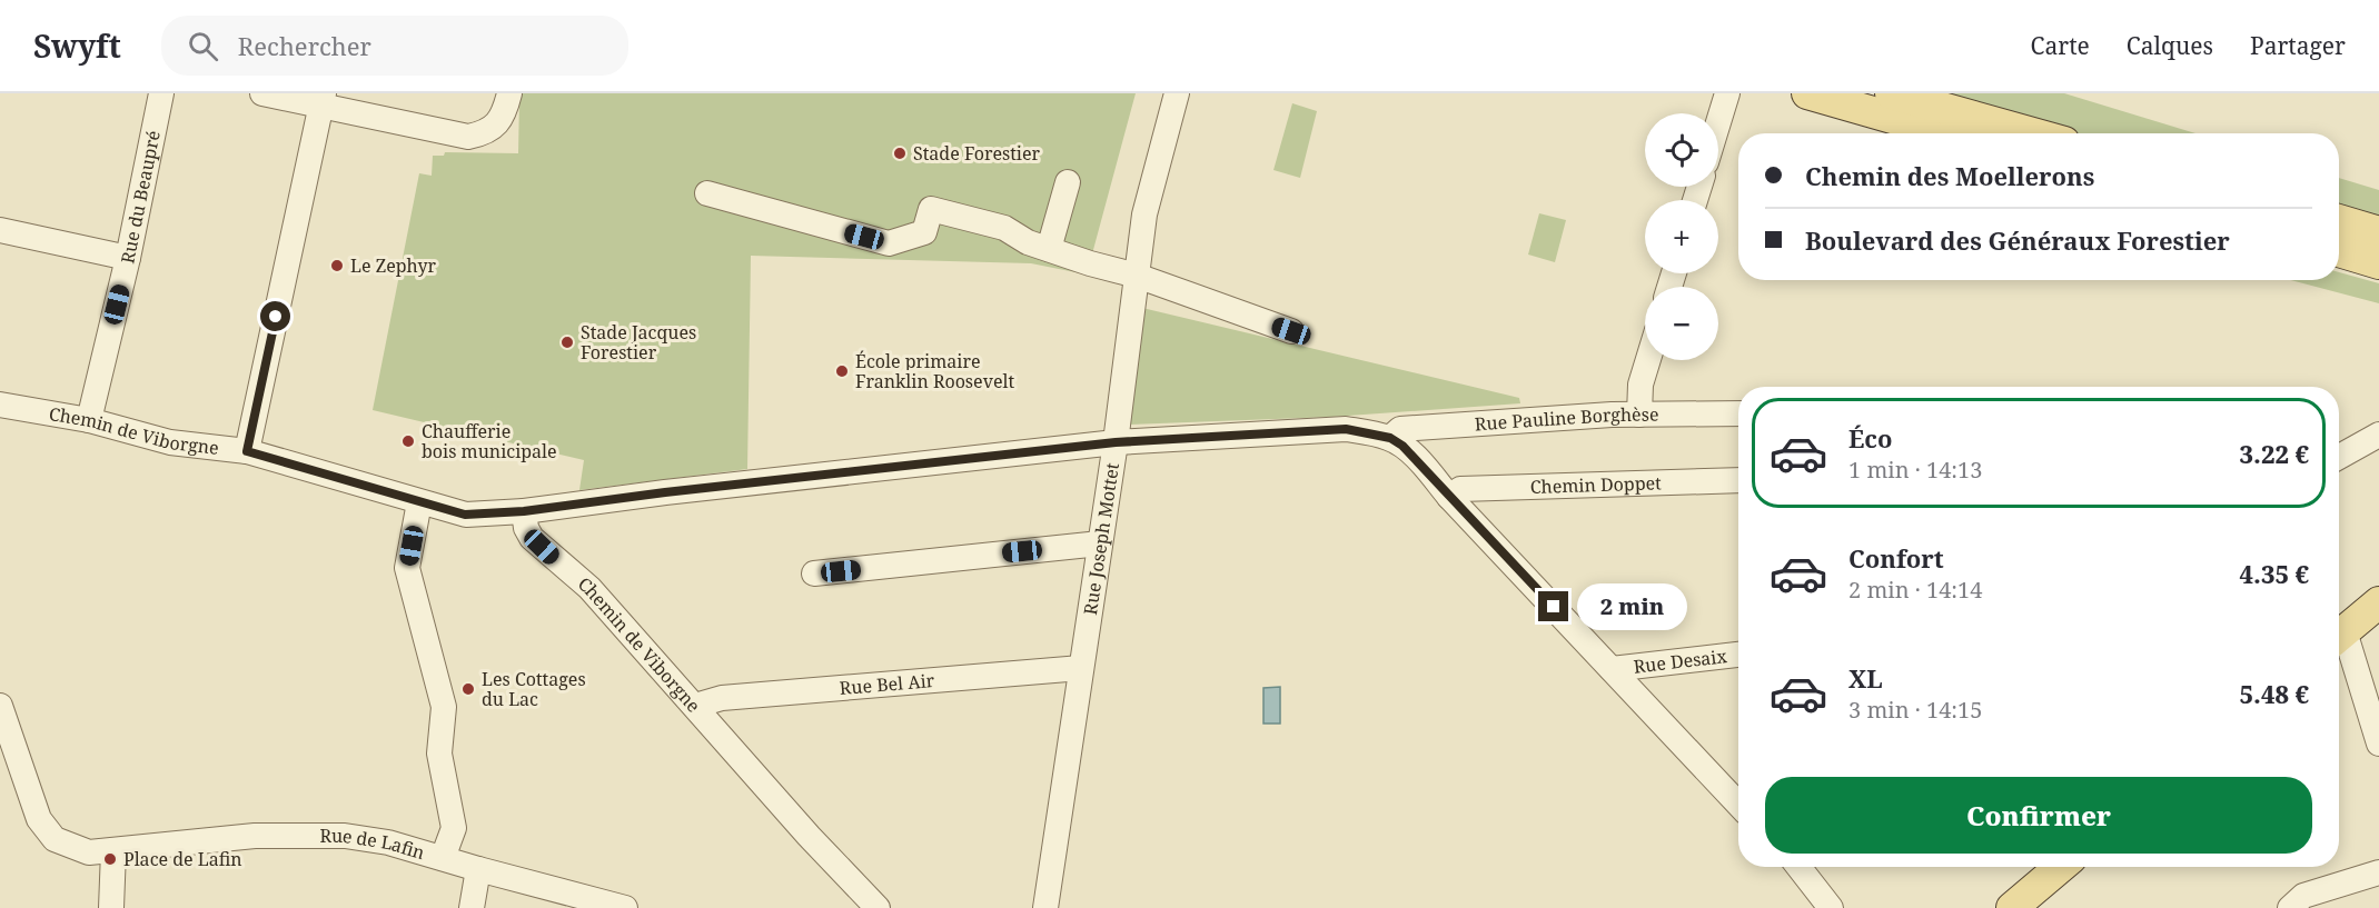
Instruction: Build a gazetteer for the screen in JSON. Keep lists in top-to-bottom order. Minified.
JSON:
{"streets":{"street":["Rue du Beaupré","Rue Pauline Borghèse","Chemin de Viborgne","Chemin Doppet","Rue Joseph Mottet","Rue Desaix","Rue Bel Air","Rue de Lafin"]},"crossings":[["Rue du Beaupré","Chemin de Viborgne"],["Chemin de Viborgne","Rue Bel Air"],["Rue Joseph Mottet","Rue Bel Air"]],"places":["Stade Forestier","Le Zephyr","Stade Jacques Forestier","École primaire Franklin Roosevelt","Chaufferie bois municipale","Les Cottages du Lac","Place de Lafin"],"page":{"header":"Swyft","search":"Rechercher","nav":["Carte","Calques","Partager"],"map_buttons":["+","−"],"banner":["Chemin des Moellerons","Boulevard des Généraux Forestier"],"list":[{"name":"Éco","note":"1 min · 14:13","value":"3.22 €"},{"name":"Confort","note":"2 min · 14:14","value":"4.35 €"},{"name":"XL","note":"3 min · 14:15","value":"5.48 €"}],"bubble":"2 min","buttons":"Confirmer"}}
